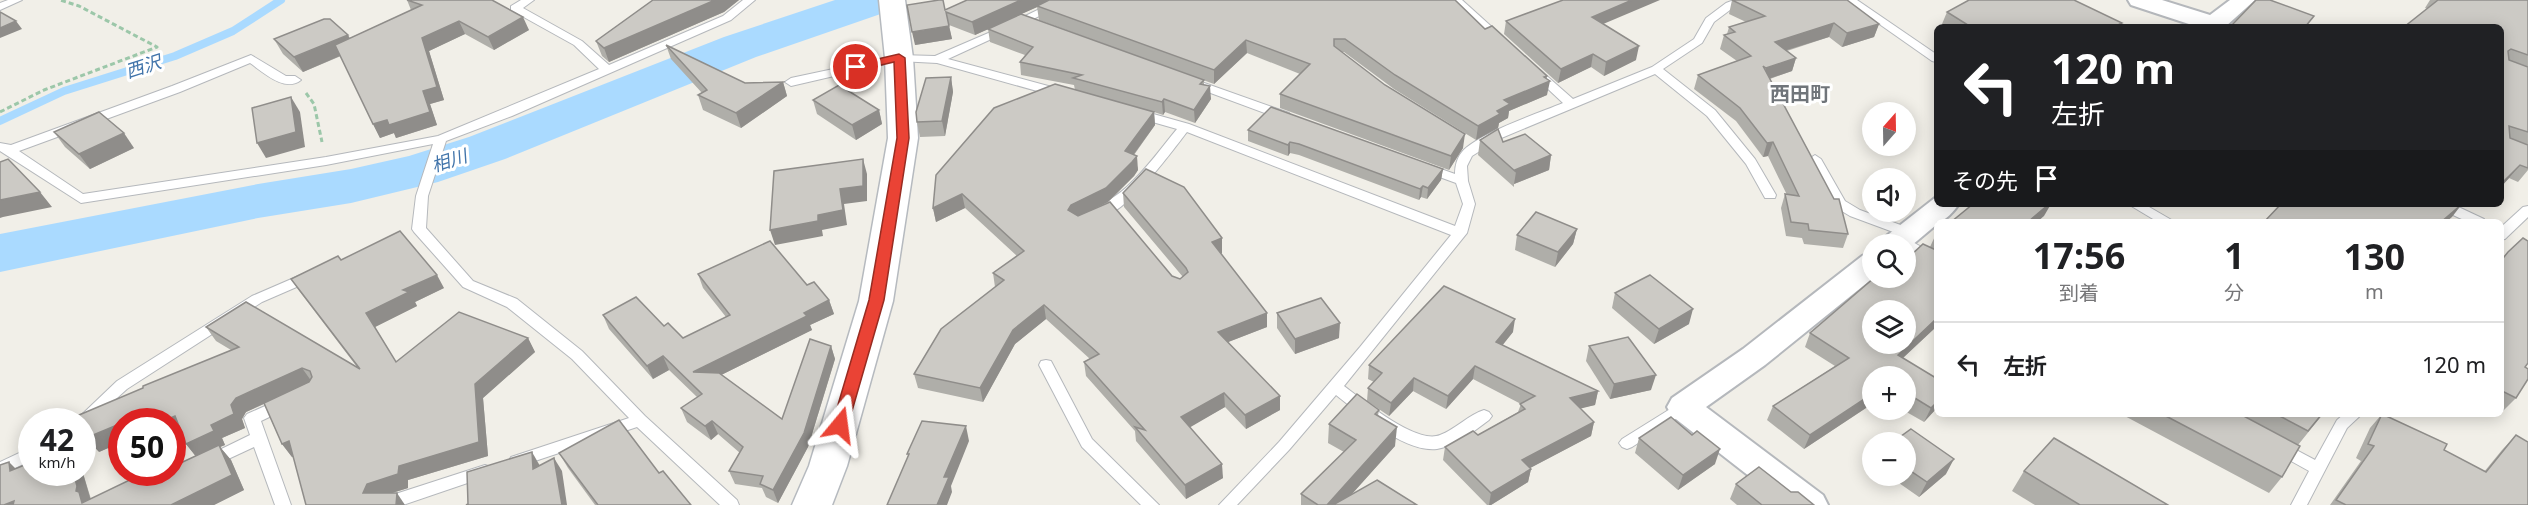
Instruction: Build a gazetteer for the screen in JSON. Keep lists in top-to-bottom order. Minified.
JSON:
{"districts":["西田町"],"water":["西沢","相川"],"north":"top","page":{"turn":["120 m","左折"],"map_buttons":["+","−"],"then":"その先","eta":["17:56","到着","1","分","130","m"],"list":[{"name":"左折","value":"120 m"}],"speed":"42 km/h","limit":"50"}}
